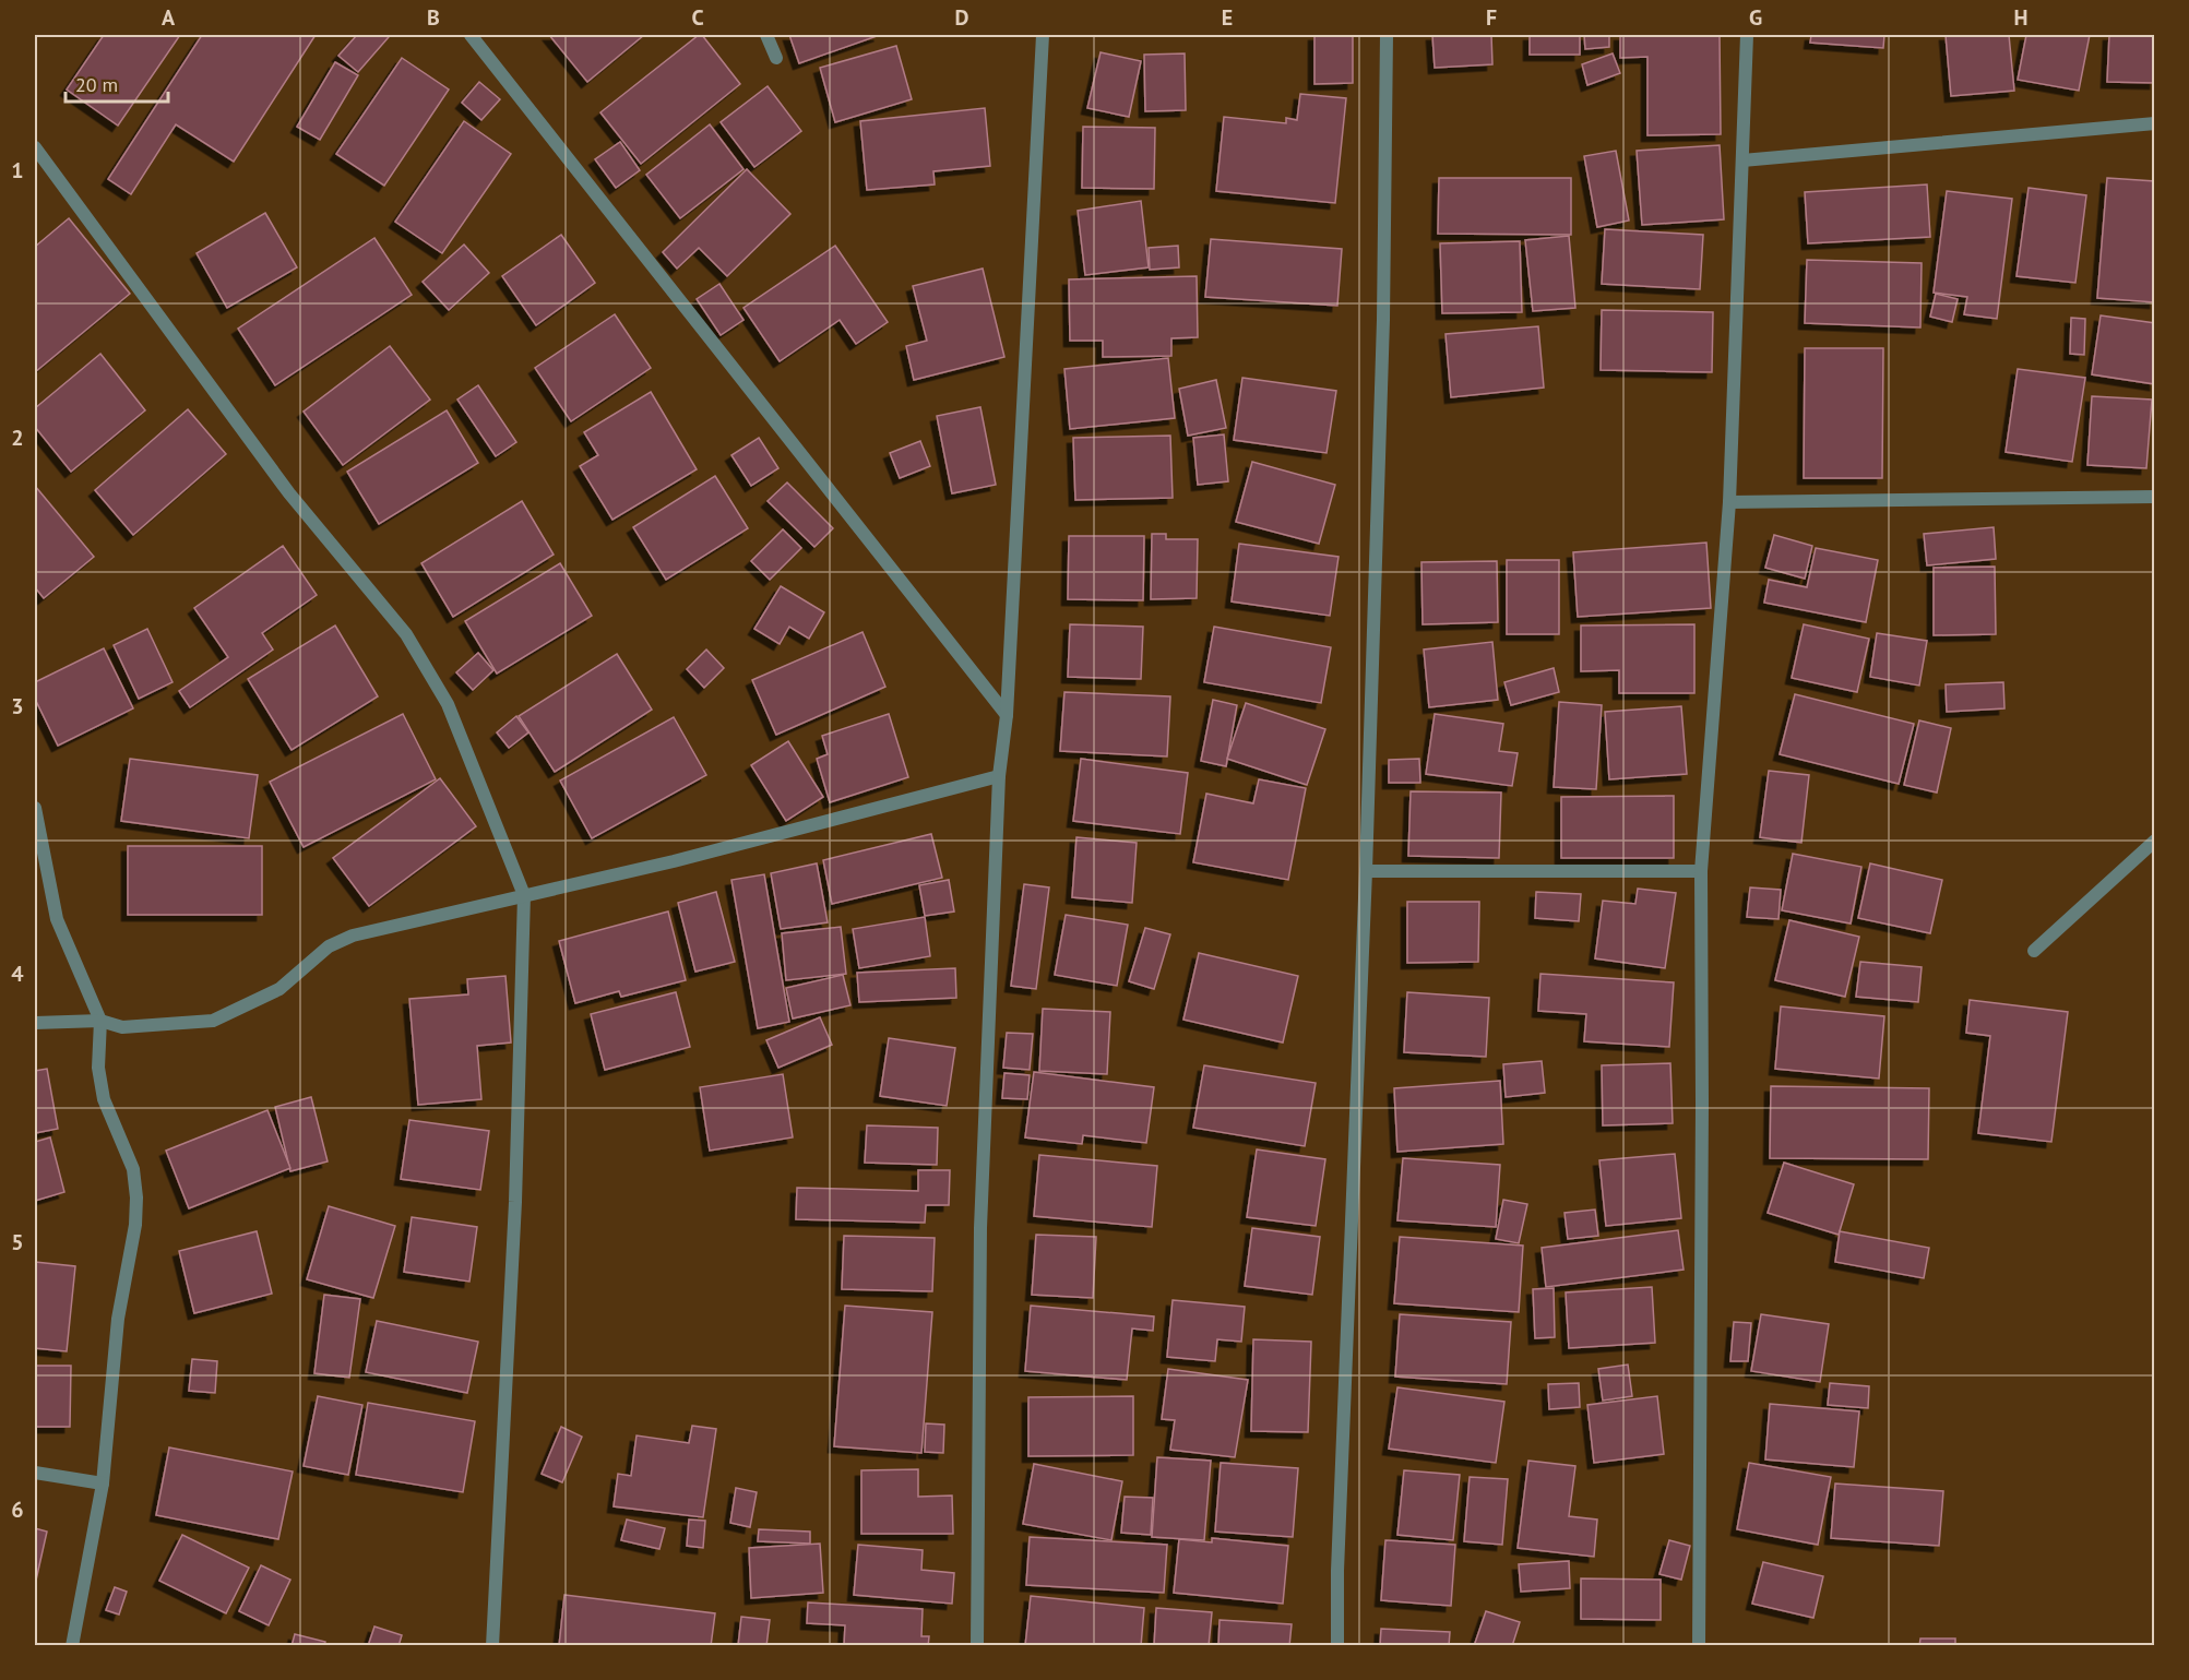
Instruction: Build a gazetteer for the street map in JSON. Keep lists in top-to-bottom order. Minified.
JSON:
{"scale_bar":"20 m","grid":{"columns":["A","B","C","D","E","F","G","H"],"rows":["1","2","3","4","5","6"]}}
